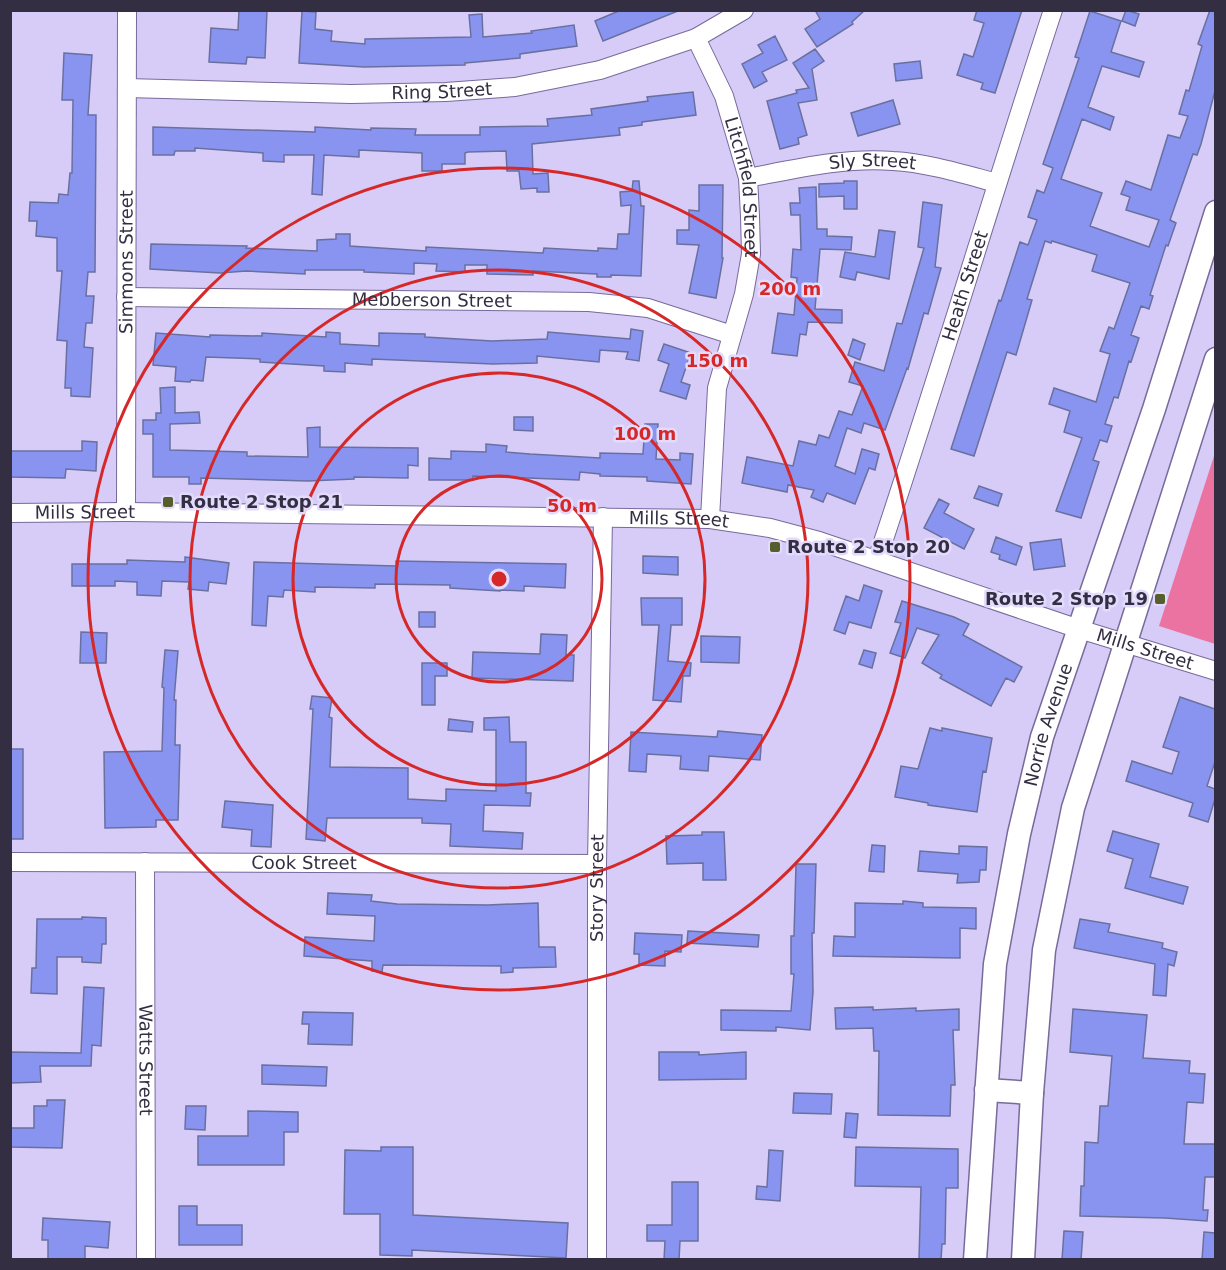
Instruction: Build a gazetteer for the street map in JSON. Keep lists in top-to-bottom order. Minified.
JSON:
{"streets":{"main road":["Norrie Avenue"],"street":["Ring Street","Sly Street","Litchfield Street","Simmons Street","Heath Street","Mebberson Street","Mills Street","Cook Street","Story Street","Watts Street"]},"crossings":[["Ring Street","Litchfield Street"],["Ring Street","Simmons Street"],["Sly Street","Litchfield Street"],["Sly Street","Heath Street"],["Litchfield Street","Mebberson Street"],["Litchfield Street","Mills Street"],["Simmons Street","Mebberson Street"],["Simmons Street","Mills Street"],["Heath Street","Mills Street"],["Mills Street","Norrie Avenue"],["Mills Street","Story Street"],["Cook Street","Story Street"],["Cook Street","Watts Street"]],"places":{"transit":["Route 2 Stop 21","Route 2 Stop 20","Route 2 Stop 19"]},"rings":["200 m","150 m","100 m","50 m"]}
